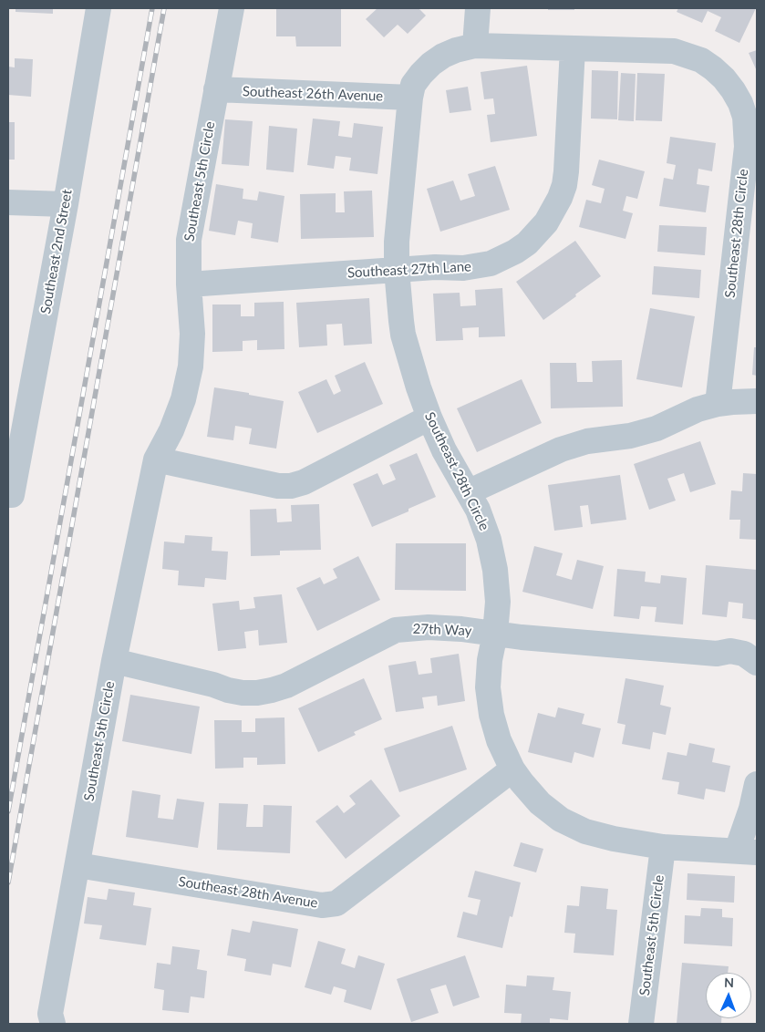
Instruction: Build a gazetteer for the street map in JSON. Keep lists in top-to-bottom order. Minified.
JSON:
{"streets":{"street":["Southeast 26th Avenue","Southeast 5th Circle","Southeast 28th Circle","Southeast 2nd Street","Southeast 27th Lane","27th Way","Southeast 28th Avenue"]},"crossings":[["Southeast 26th Avenue","Southeast 5th Circle"],["Southeast 26th Avenue","Southeast 28th Circle"],["Southeast 5th Circle","Southeast 28th Circle"],["Southeast 5th Circle","Southeast 27th Lane"],["Southeast 5th Circle","27th Way"],["Southeast 5th Circle","Southeast 28th Avenue"],["Southeast 28th Circle","Southeast 27th Lane"],["Southeast 28th Circle","27th Way"],["Southeast 28th Circle","Southeast 28th Avenue"]],"north":"top"}
